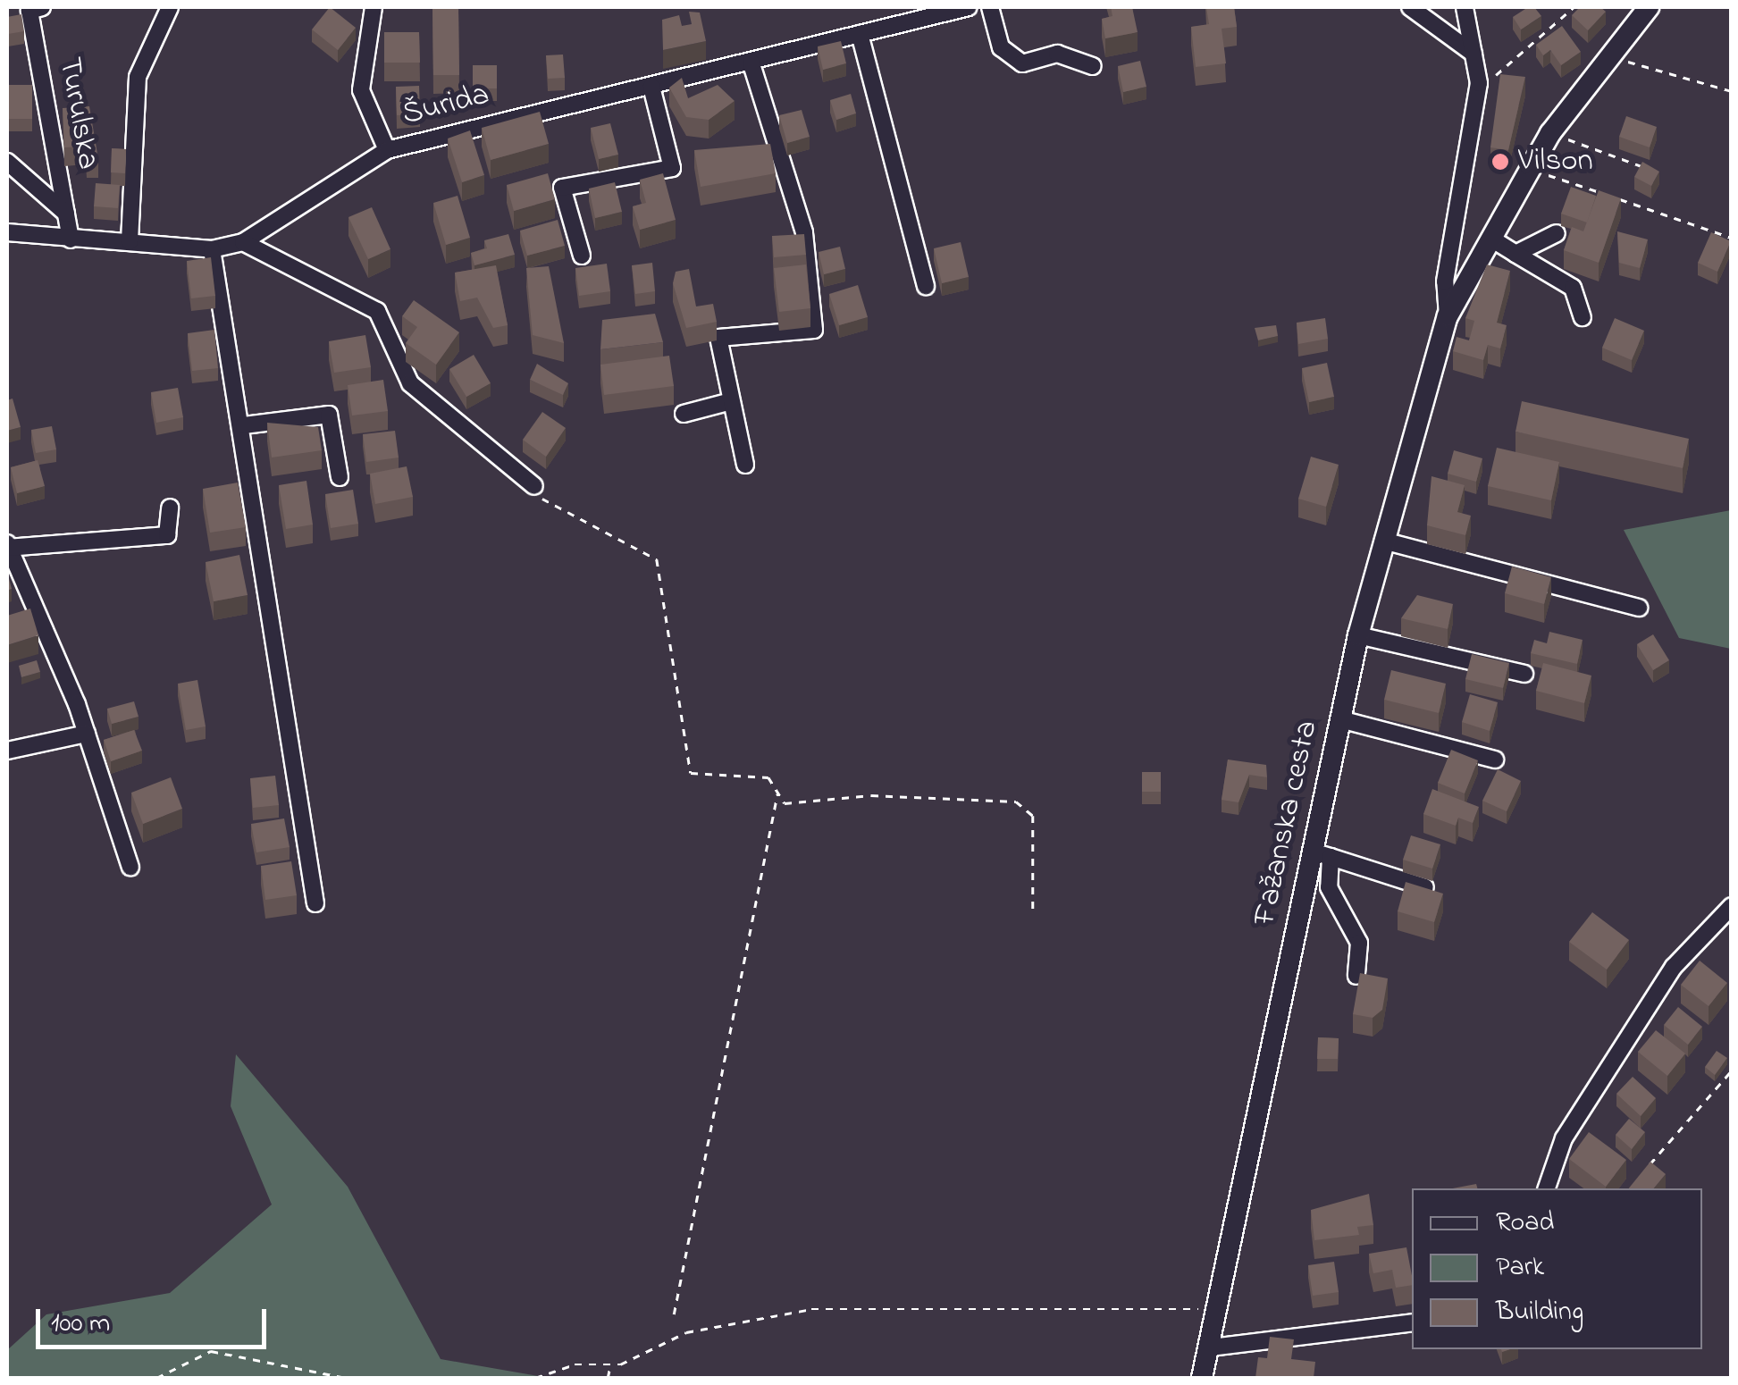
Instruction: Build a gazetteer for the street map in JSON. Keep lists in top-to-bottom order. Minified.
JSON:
{"streets":{"main road":["Fažanska cesta"],"street":["Šurida","Turulska"]},"crossings":[["Šurida","Turulska"]],"places":["Vilson"],"legend":["Road","Park","Building"],"scale_bar":"100 m"}
